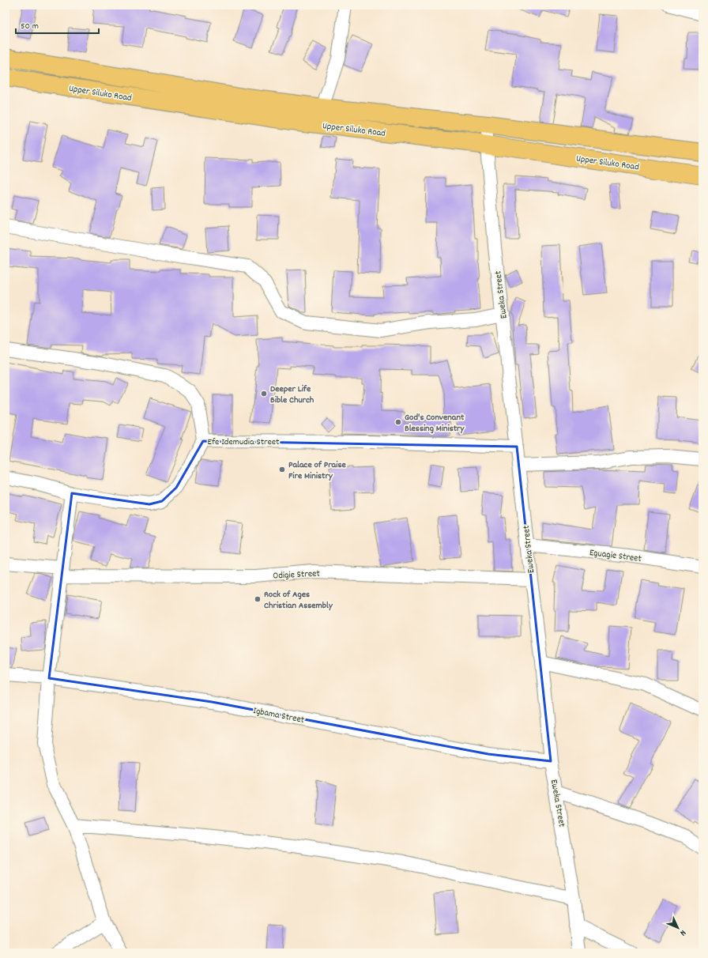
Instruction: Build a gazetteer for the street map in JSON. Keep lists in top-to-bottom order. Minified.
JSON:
{"streets":{"main road":["Upper Siluko Road"],"street":["Eweka Street","Efe Idemudia Street","Eguagie Street","Odigie Street","Igbama Street"]},"crossings":[["Upper Siluko Road","Eweka Street"],["Eweka Street","Efe Idemudia Street"],["Eweka Street","Eguagie Street"],["Eweka Street","Odigie Street"],["Eweka Street","Igbama Street"]],"places":["Deeper Life Bible Church","God's Convenant Blessing Ministry","Palace of Praise Fire Ministry","Rock of Ages Christian Assembly"],"scale_bar":"50 m","north":"bottom right"}
